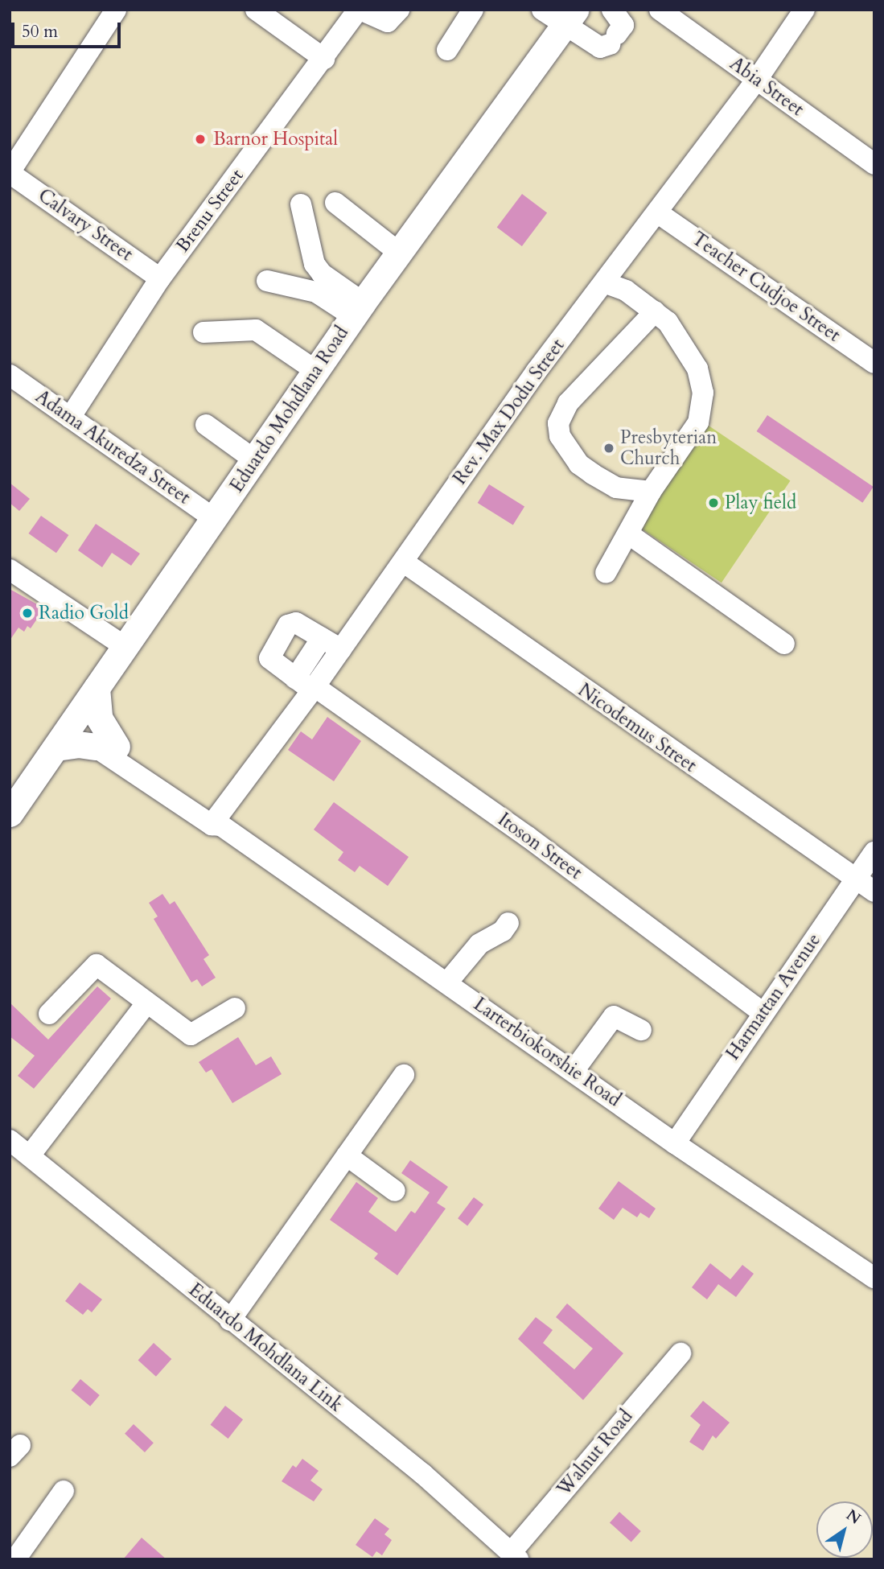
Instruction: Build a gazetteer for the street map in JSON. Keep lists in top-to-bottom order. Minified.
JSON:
{"streets":{"main road":["Eduardo Mohdlana Road"],"street":["Abia Street","Brenu Street","Calvary Street","Teacher Cudjoe Street","Rev. Max Dodu Street","Adama Akuredza Street","Nicodemus Street","Itoson Street","Harmattan Avenue","Larterbiokorshie Road","Eduardo Mohdlana Link","Walnut Road"]},"crossings":[["Abia Street","Rev. Max Dodu Street"],["Brenu Street","Calvary Street"],["Brenu Street","Adama Akuredza Street"],["Teacher Cudjoe Street","Rev. Max Dodu Street"],["Eduardo Mohdlana Road","Adama Akuredza Street"],["Eduardo Mohdlana Road","Larterbiokorshie Road"],["Rev. Max Dodu Street","Nicodemus Street"],["Rev. Max Dodu Street","Itoson Street"],["Rev. Max Dodu Street","Larterbiokorshie Road"],["Nicodemus Street","Harmattan Avenue"],["Itoson Street","Harmattan Avenue"],["Harmattan Avenue","Larterbiokorshie Road"],["Eduardo Mohdlana Link","Walnut Road"]],"places":["Barnor Hospital","Presbyterian Church","Play field","Radio Gold"],"scale_bar":"50 m","north":"top right"}
